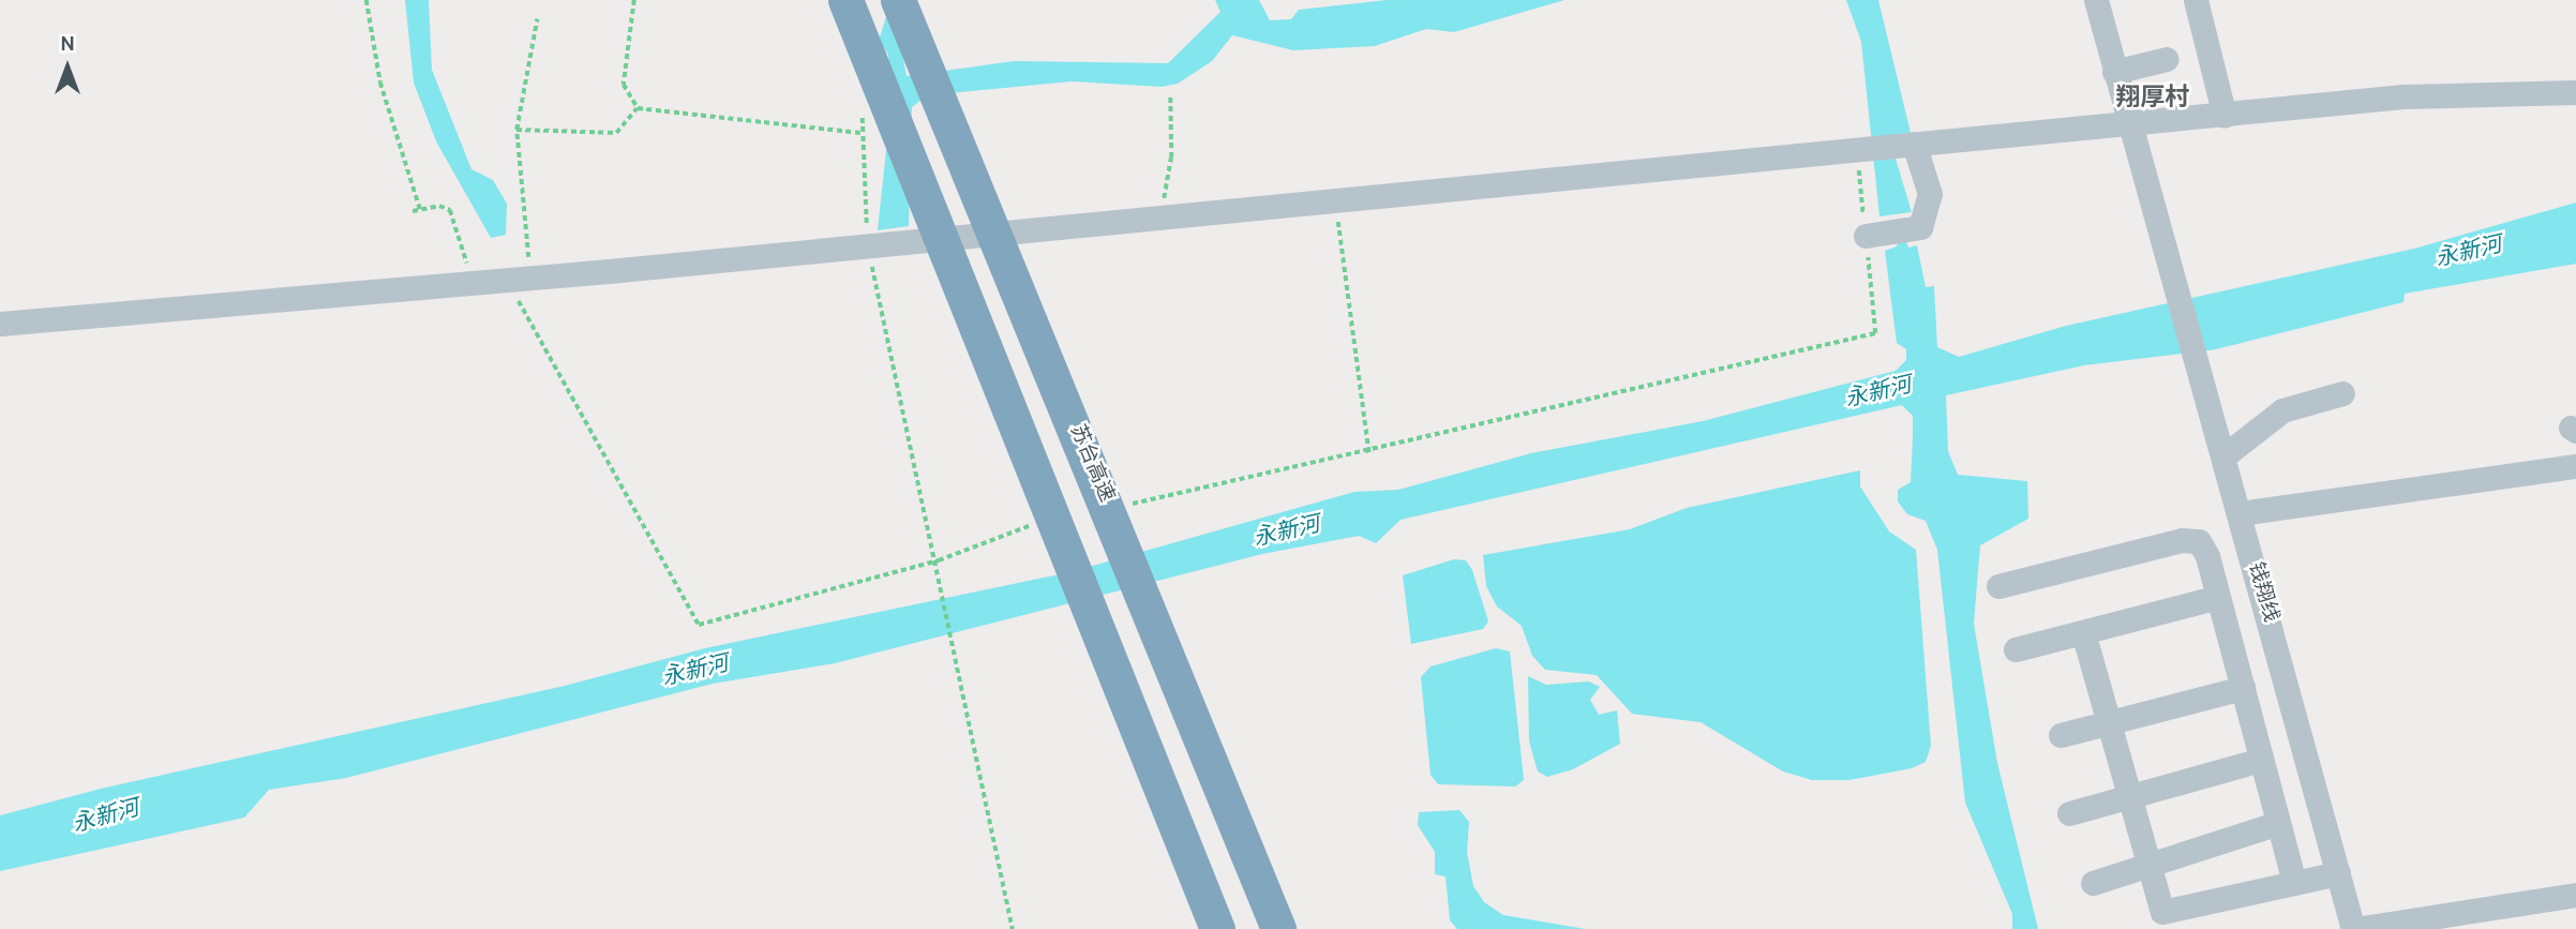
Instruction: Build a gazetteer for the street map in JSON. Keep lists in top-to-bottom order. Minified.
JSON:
{"streets":{"highway":["苏台高速"],"street":["钱翔线"]},"districts":["翔厚村"],"water":["永新河"],"north":"top"}
